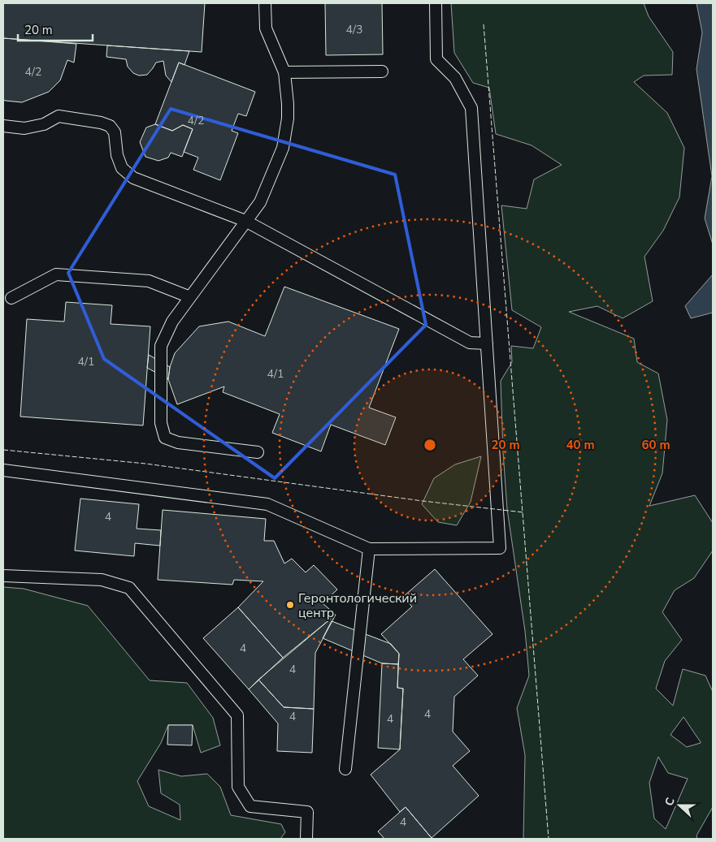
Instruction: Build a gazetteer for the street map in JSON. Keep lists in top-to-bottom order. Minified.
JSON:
{"places":["Геронтологический центр"],"house_numbers":["4/3","4/2","4/2","4/1","4/1","4","4","4","4","4","4","4"],"scale_bar":"20 m","north":"left","rings":["20 m","40 m","60 m"]}
